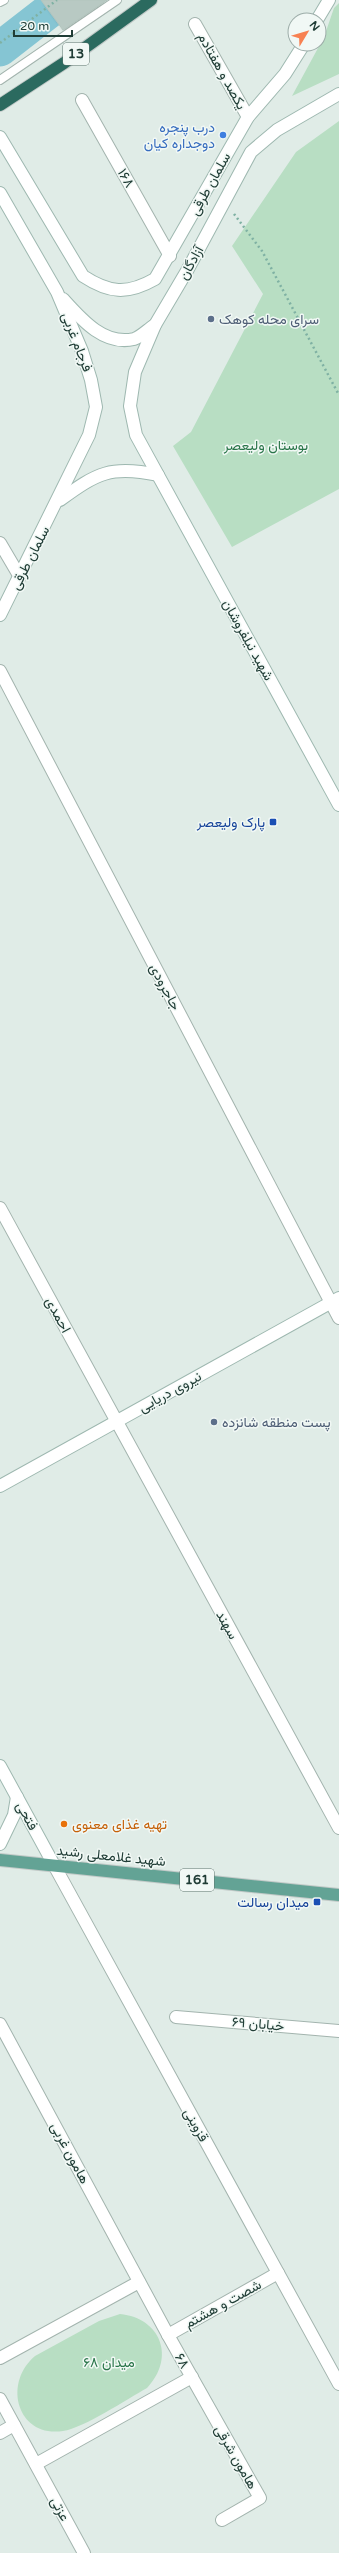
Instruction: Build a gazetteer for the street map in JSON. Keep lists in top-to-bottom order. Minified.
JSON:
{"streets":{"highway":["13"],"main road":["شهید غلامعلی رشید","161"],"street":["یکصد و هفتادم","۱۶۸","سلمان طرقی","آزادگان","فرجام غربی","شهید نیلفروشان","جاجرودی","احمدی","نیروی دریایی","سهند","فتحی","خیابان ۶۹","قزوینی","هامون غربی","شصت و هشتم","۶۸","هامون شرقی","عزتی"]},"crossings":[["یکصد و هفتادم","سلمان طرقی"],["۱۶۸","سلمان طرقی"],["سلمان طرقی","فرجام غربی"],["آزادگان","شهید نیلفروشان"],["جاجرودی","نیروی دریایی"],["احمدی","نیروی دریایی"],["احمدی","سهند"],["نیروی دریایی","سهند"],["فتحی","شهید غلامعلی رشید"],["فتحی","قزوینی"],["شهید غلامعلی رشید","قزوینی"],["قزوینی","شصت و هشتم"],["هامون غربی","۶۸"],["شصت و هشتم","۶۸"],["۶۸","هامون شرقی"],["۶۸","عزتی"]],"parks":["بوستان ولیعصر","میدان ۶۸"],"places":{"other":["درب پنجره دوجداره کیان","سرای محله کوهک","پست منطقه شانزده","تهیه غذای معنوی"],"transit":["پارک ولیعصر","میدان رسالت"]},"scale_bar":"20 m","north":"top right"}
